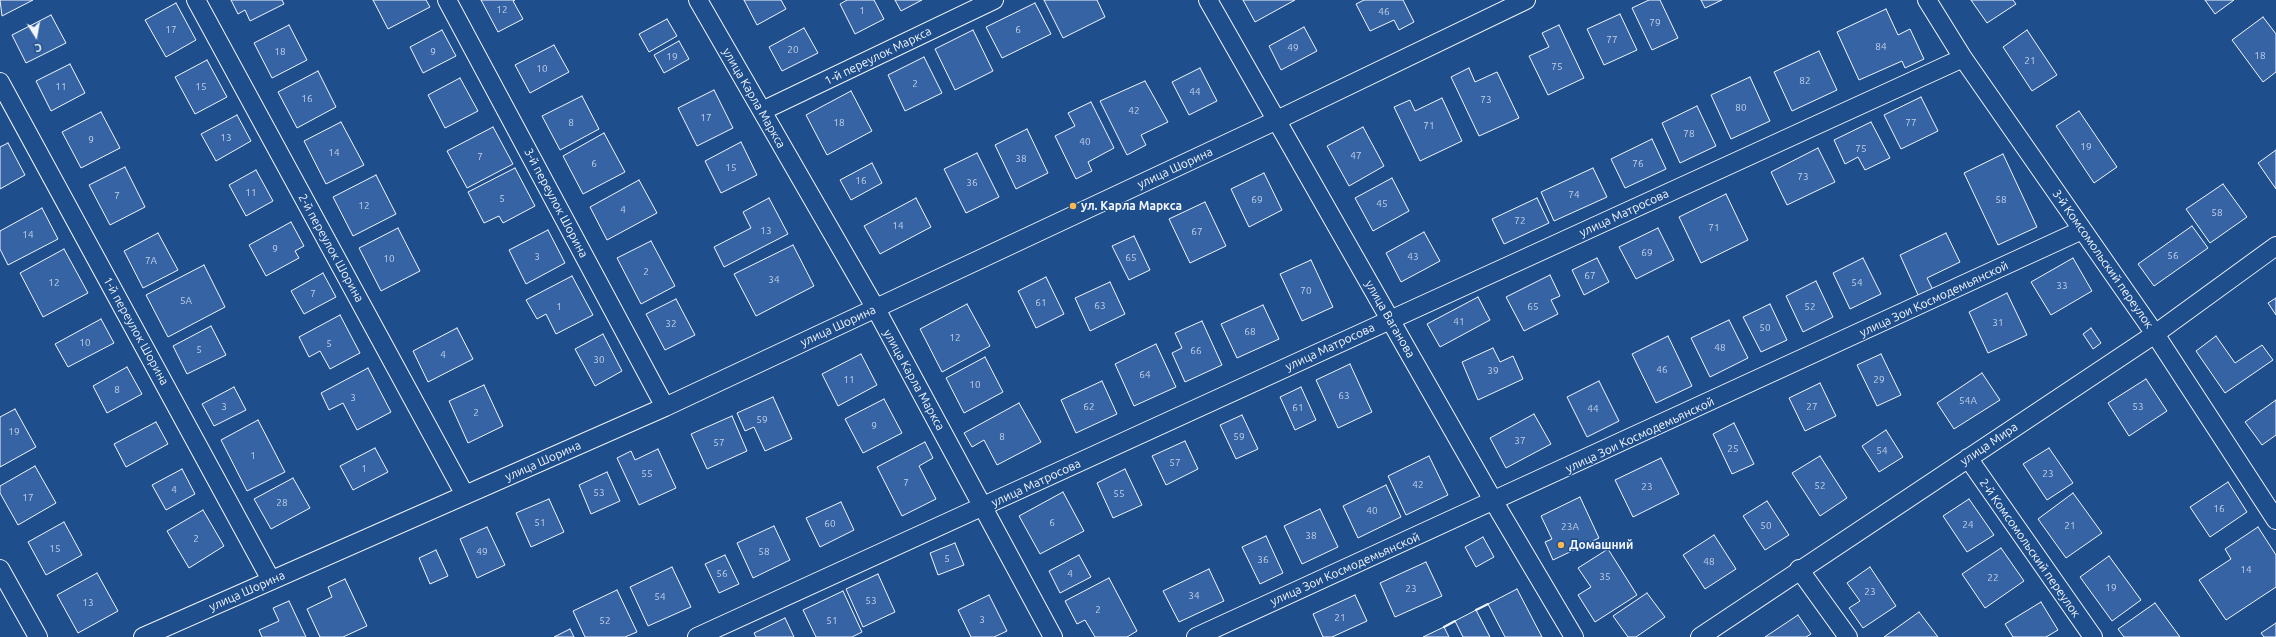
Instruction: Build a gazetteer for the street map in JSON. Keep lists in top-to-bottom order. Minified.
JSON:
{"streets":{"street":["1-й переулок Маркса","улица Карла Маркса","улица Шорина","3-й переулок Шорина","улица Матросова","2-й переулок Шорина","3-й Комсомольский переулок","улица Зои Космодемьянской","улица Ваганова","1-й переулок Шорина","улица Мира","2-й Комсомольский переулок"]},"crossings":[["1-й переулок Маркса","улица Карла Маркса"],["улица Карла Маркса","улица Шорина"],["улица Карла Маркса","улица Матросова"],["улица Шорина","3-й переулок Шорина"],["улица Шорина","2-й переулок Шорина"],["улица Шорина","улица Ваганова"],["улица Шорина","1-й переулок Шорина"],["улица Матросова","3-й Комсомольский переулок"],["улица Матросова","улица Ваганова"],["3-й Комсомольский переулок","улица Зои Космодемьянской"],["3-й Комсомольский переулок","улица Мира"],["улица Зои Космодемьянской","улица Ваганова"],["улица Мира","2-й Комсомольский переулок"]],"places":["ул. Карла Маркса","Домашний"],"house_numbers":["12","1","46","79","17","6","77","84","49","20","18","9","18","19","21","75","10","82","2","11","15","44","16","73","80","42","17","8","18","77","71","78","13","9","40","19","75","14","47","7","38","6","76","15","73","16","36","11","74","7","5","69","58","45","12","4","58","72","14","71","13","67","14","9","69","56","3","43","65","10","7А","2","67","34","12","54","33","70","7","5А","61","63","1","65","52","41","31","32","50","68","12","10","5","48","5","66","4","30","46","39","64","11","29","10","8","63","3","54А","3","62","27","53","61","44","2","59","9","19","8","59","37","57","25","54","1","57","1","55","23","7","42","52","23","4","53","55","17","28","16","40","51","6","60","24","50","21","23А","38","2","15","49","58","5","36","48","14","56","4","35","22","19","23","23","34","54","53","13","2","21","3","52","51"],"north":"bottom"}
